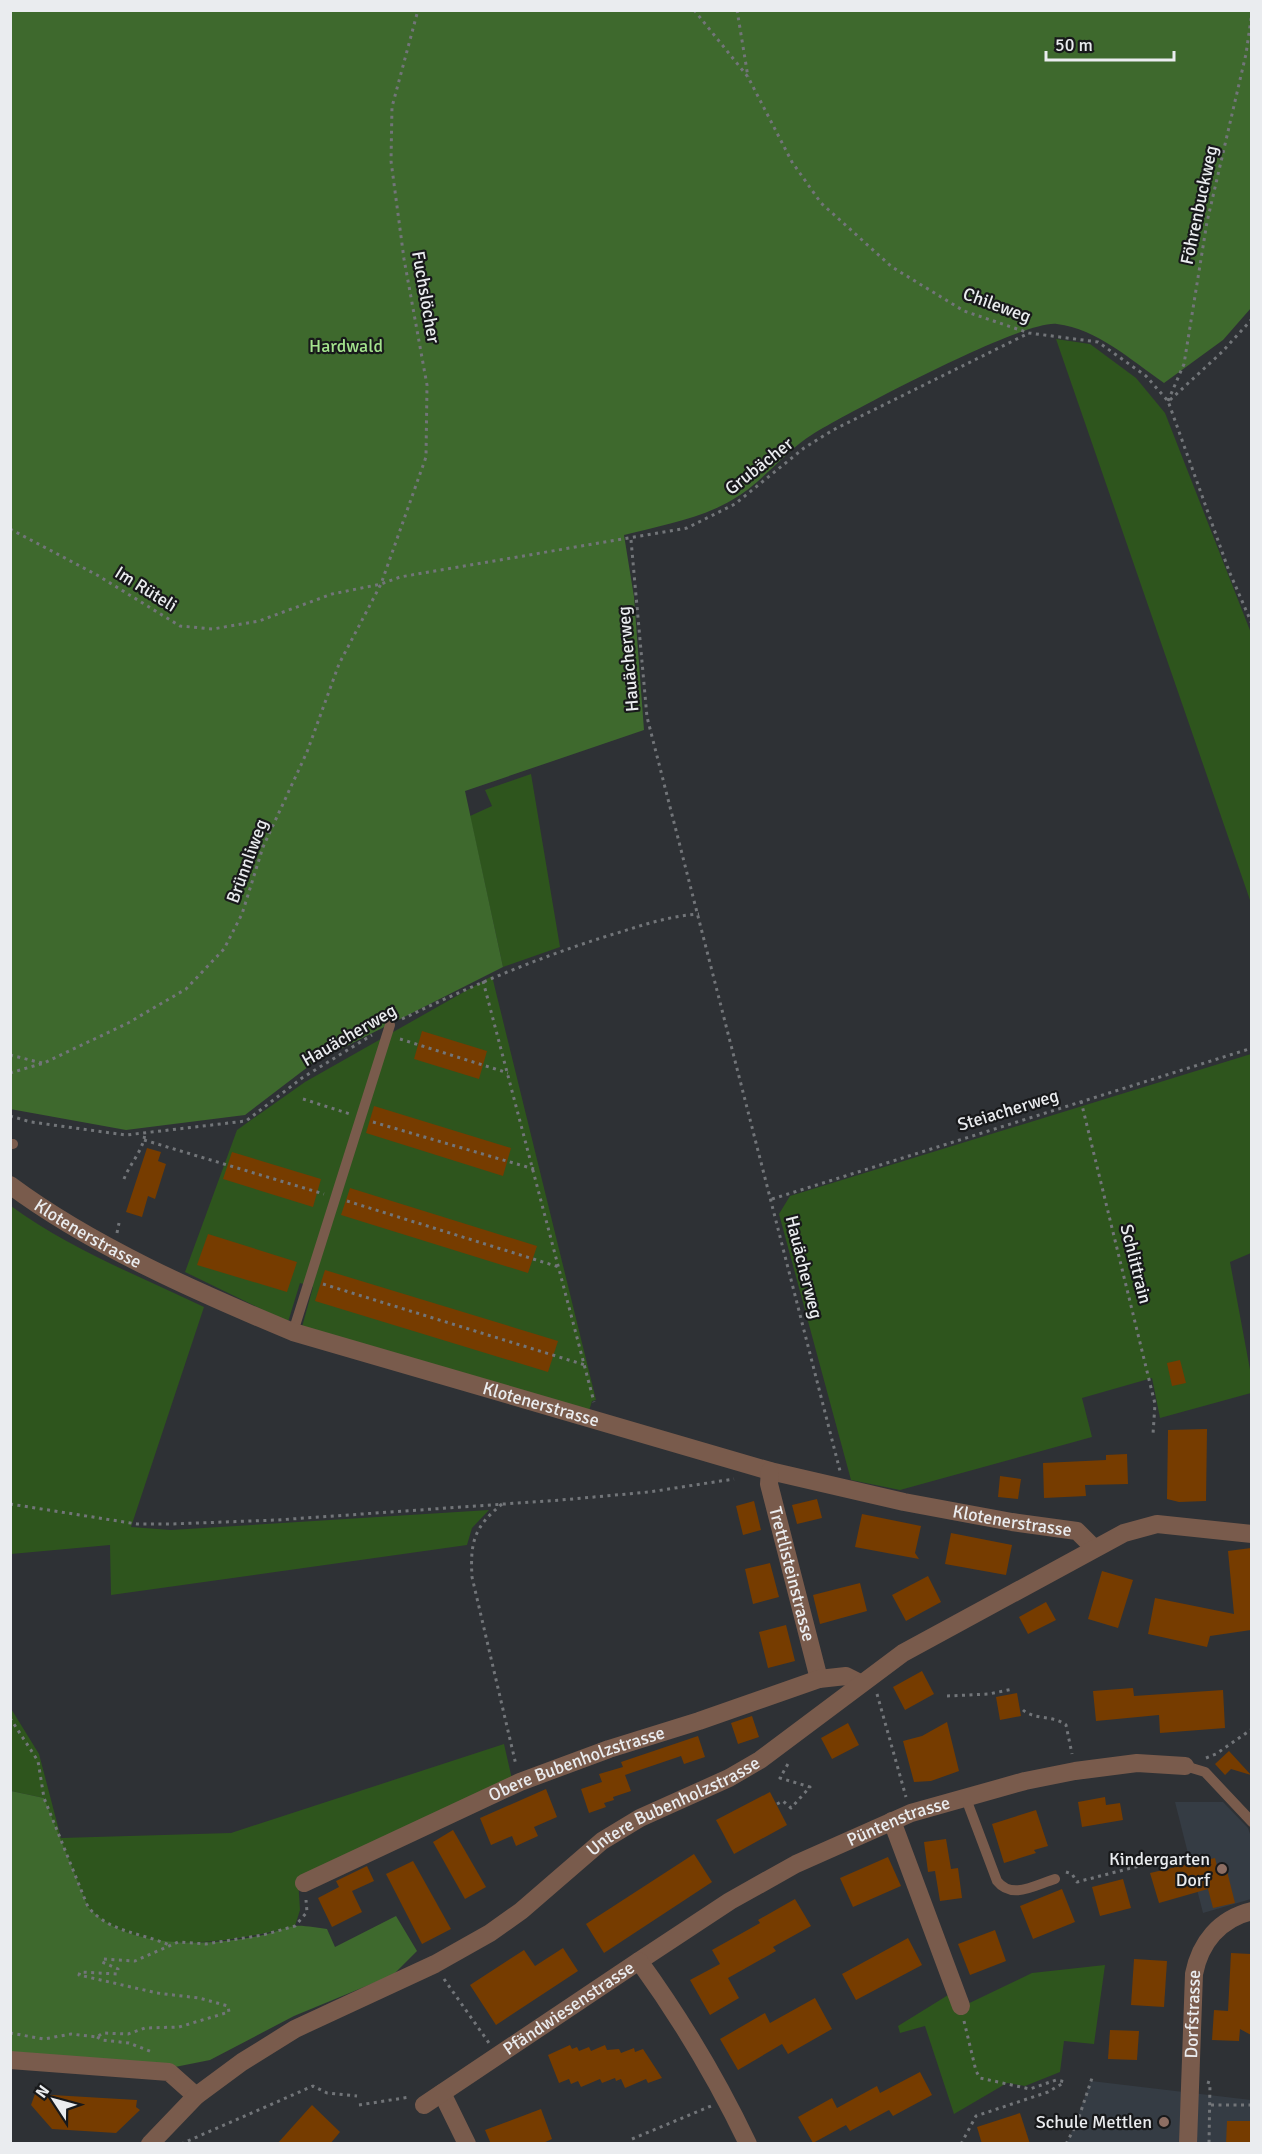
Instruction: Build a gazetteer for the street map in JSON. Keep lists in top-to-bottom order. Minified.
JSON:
{"streets":{"street":["Klotenerstrasse","Trettlisteinstrasse","Obere Bubenholzstrasse","Untere Bubenholzstrasse","Püntenstrasse","Pfändwiesenstrasse","Dorfstrasse"],"path":["Föhrenbuckweg","Fuchslöcher","Chileweg","Grubächer","Im Rüteli","Hauächerweg","Brünnliweg","Steiacherweg","Schlittrain"]},"crossings":[["Föhrenbuckweg","Chileweg"],["Fuchslöcher","Grubächer"],["Fuchslöcher","Im Rüteli"],["Fuchslöcher","Brünnliweg"],["Chileweg","Grubächer"],["Grubächer","Im Rüteli"],["Grubächer","Hauächerweg"],["Grubächer","Brünnliweg"],["Im Rüteli","Brünnliweg"],["Hauächerweg","Steiacherweg"],["Hauächerweg","Klotenerstrasse"],["Steiacherweg","Schlittrain"],["Klotenerstrasse","Trettlisteinstrasse"],["Klotenerstrasse","Untere Bubenholzstrasse"],["Trettlisteinstrasse","Obere Bubenholzstrasse"],["Obere Bubenholzstrasse","Untere Bubenholzstrasse"],["Püntenstrasse","Pfändwiesenstrasse"]],"parks":["Hardwald"],"places":["Kindergarten Dorf","Schule Mettlen"],"scale_bar":"50 m","north":"top left"}
